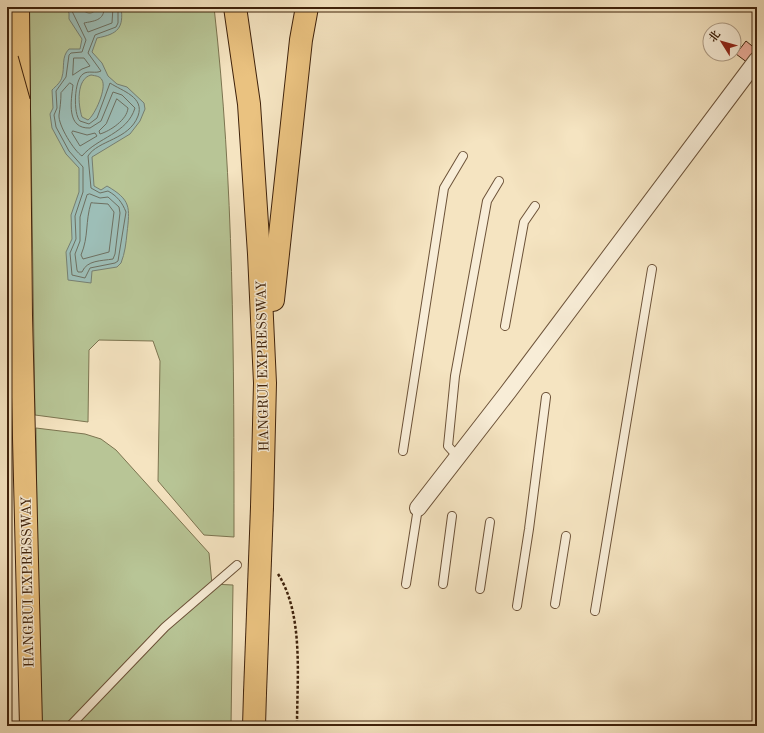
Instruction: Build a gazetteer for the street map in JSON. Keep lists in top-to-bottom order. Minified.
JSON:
{"streets":{"highway":["HANGRUI EXPRESSWAY"]},"north":"top left"}
